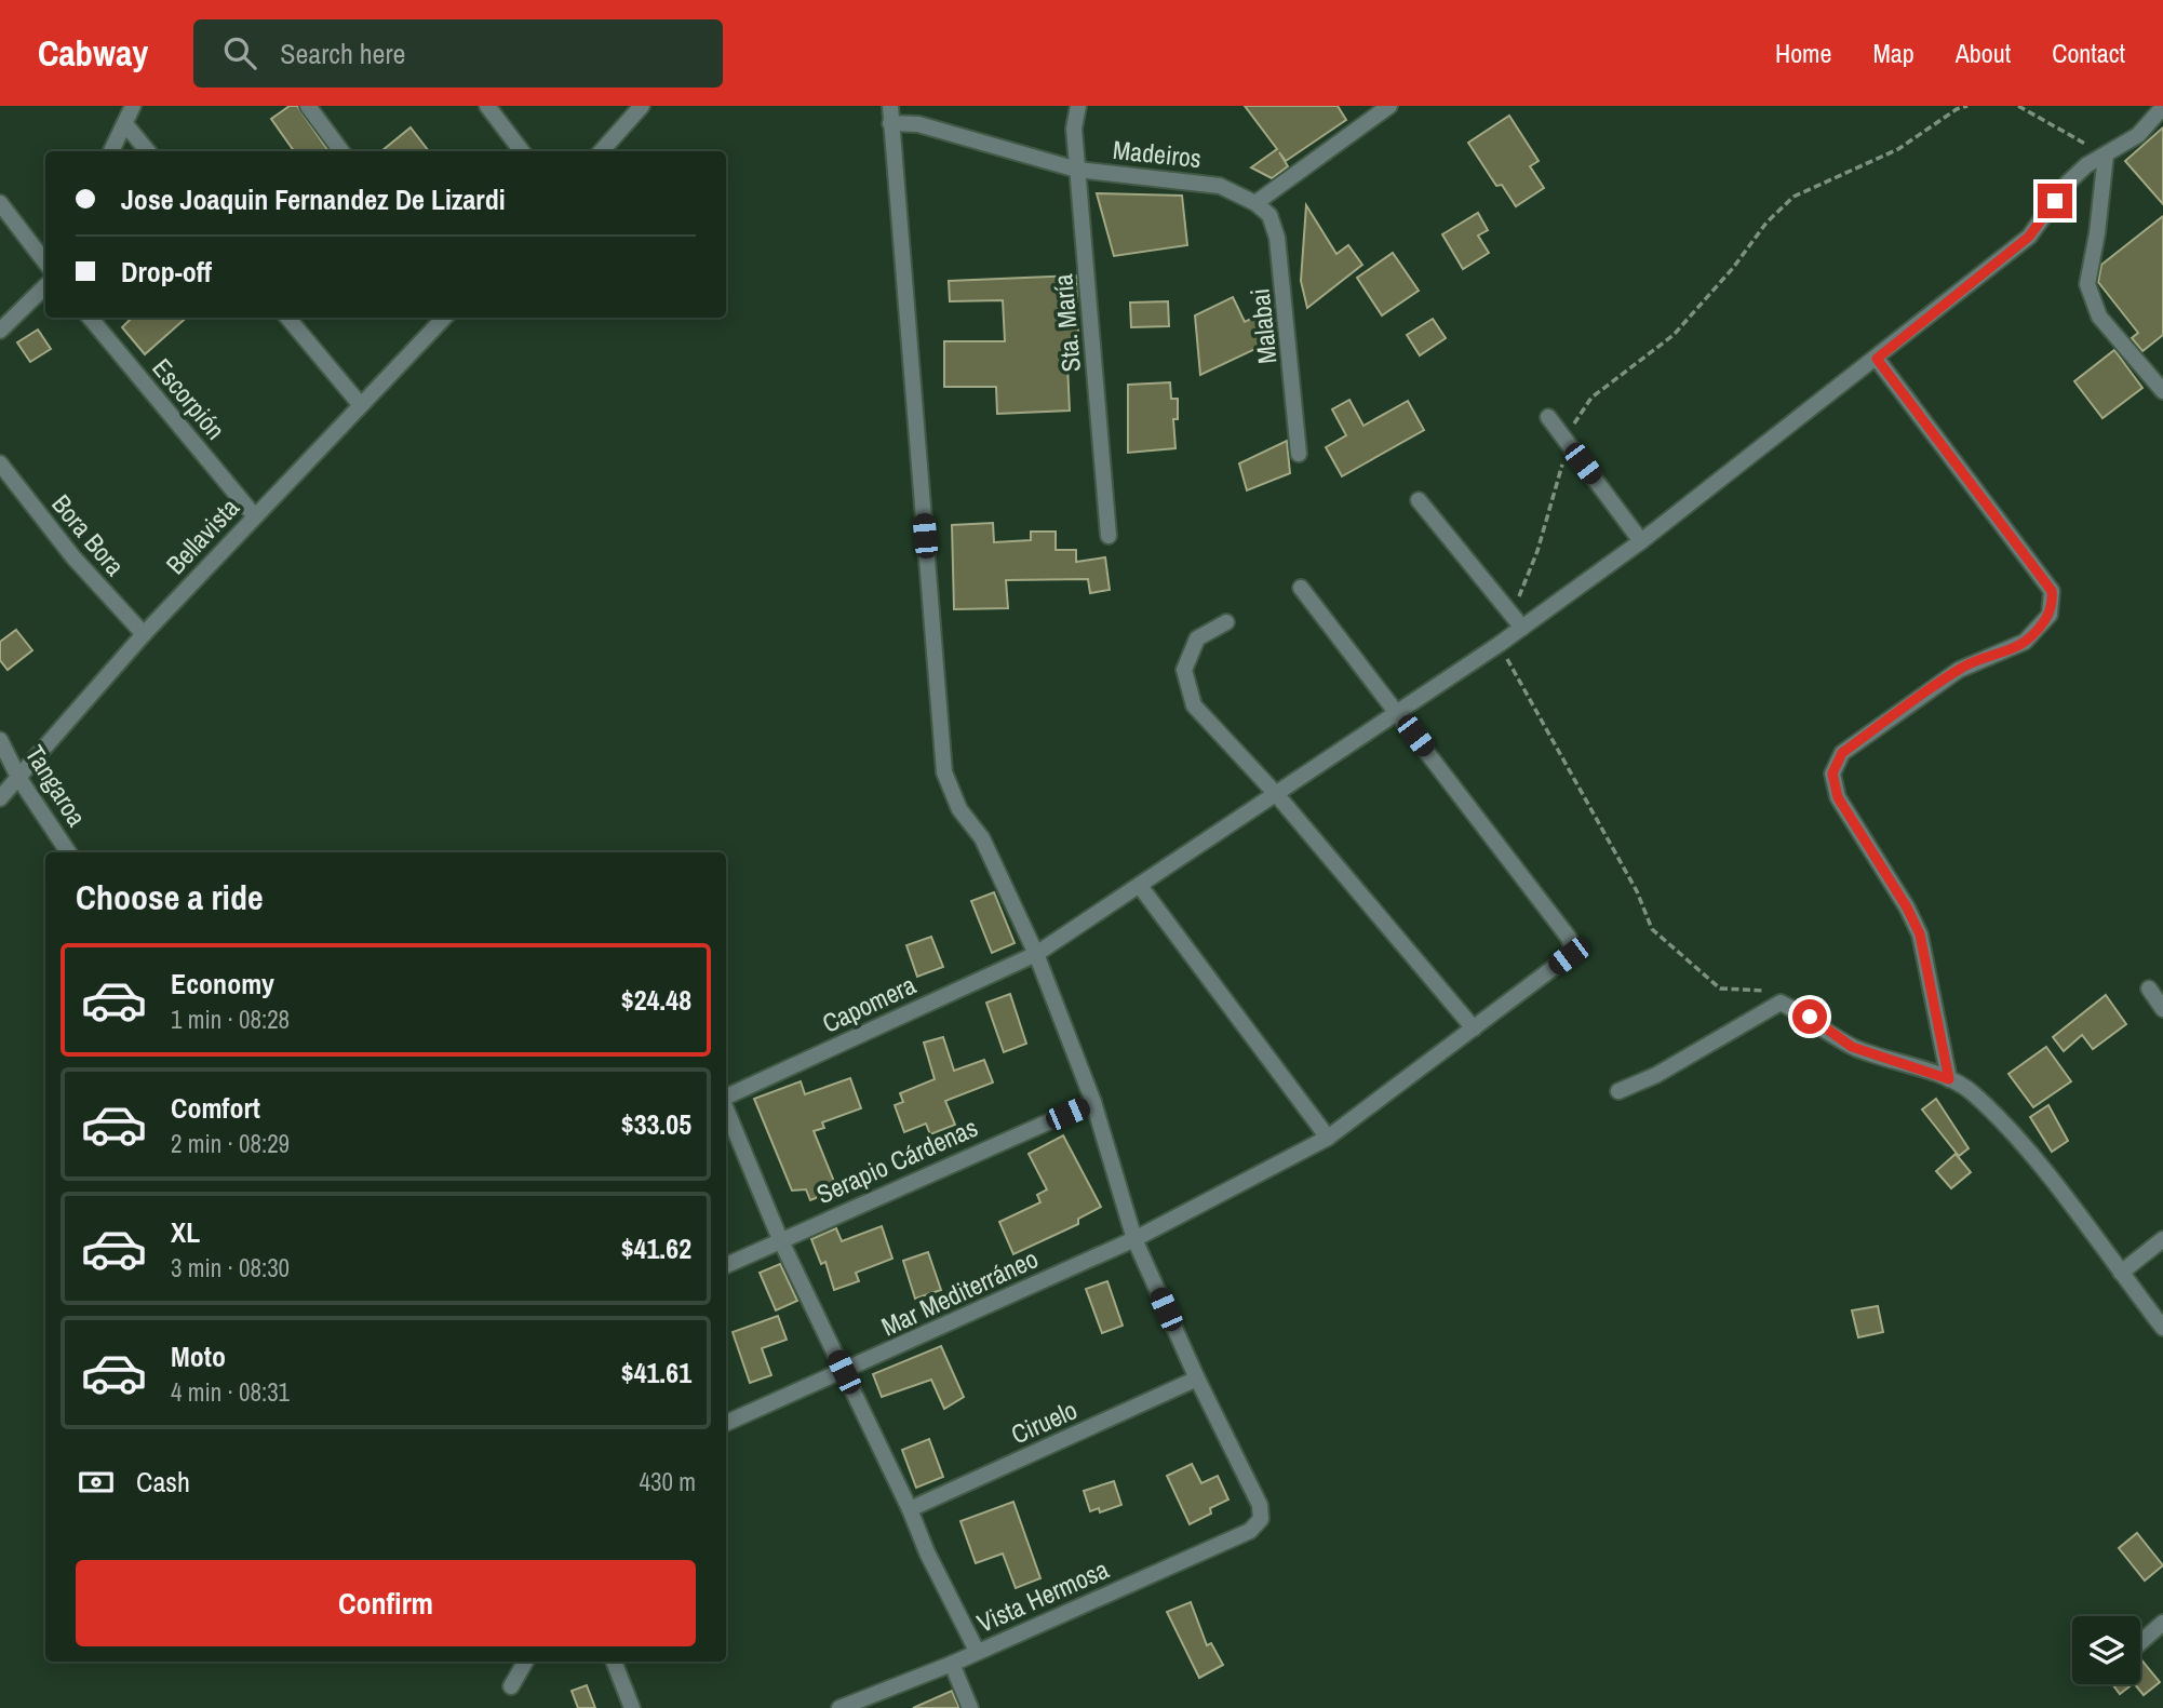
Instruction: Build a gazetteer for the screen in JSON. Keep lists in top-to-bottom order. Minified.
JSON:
{"streets":{"street":["Madeiros","Sta. María","Malabai","Escorpión","Bora Bora","Bellavista","Tangaroa","Capomera","Serapio Cárdenas","Mar Mediterráneo","Ciruelo","Vista Hermosa"]},"crossings":[["Madeiros","Sta. María"],["Madeiros","Malabai"],["Escorpión","Bellavista"],["Bora Bora","Bellavista"],["Bellavista","Tangaroa"],["Capomera","Mar Mediterráneo"],["Ciruelo","Vista Hermosa"]],"page":{"header":"Cabway","search":"Search here","nav":["Home","Map","About","Contact"],"banner":["Jose Joaquin Fernandez De Lizardi","Drop-off"],"heading":"Choose a ride","list":[{"name":"Economy","note":"1 min · 08:28","value":"$24.48"},{"name":"Comfort","note":"2 min · 08:29","value":"$33.05"},{"name":"XL","note":"3 min · 08:30","value":"$41.62"},{"name":"Moto","note":"4 min · 08:31","value":"$41.61"}],"pay":["Cash","430 m"],"buttons":"Confirm"}}
